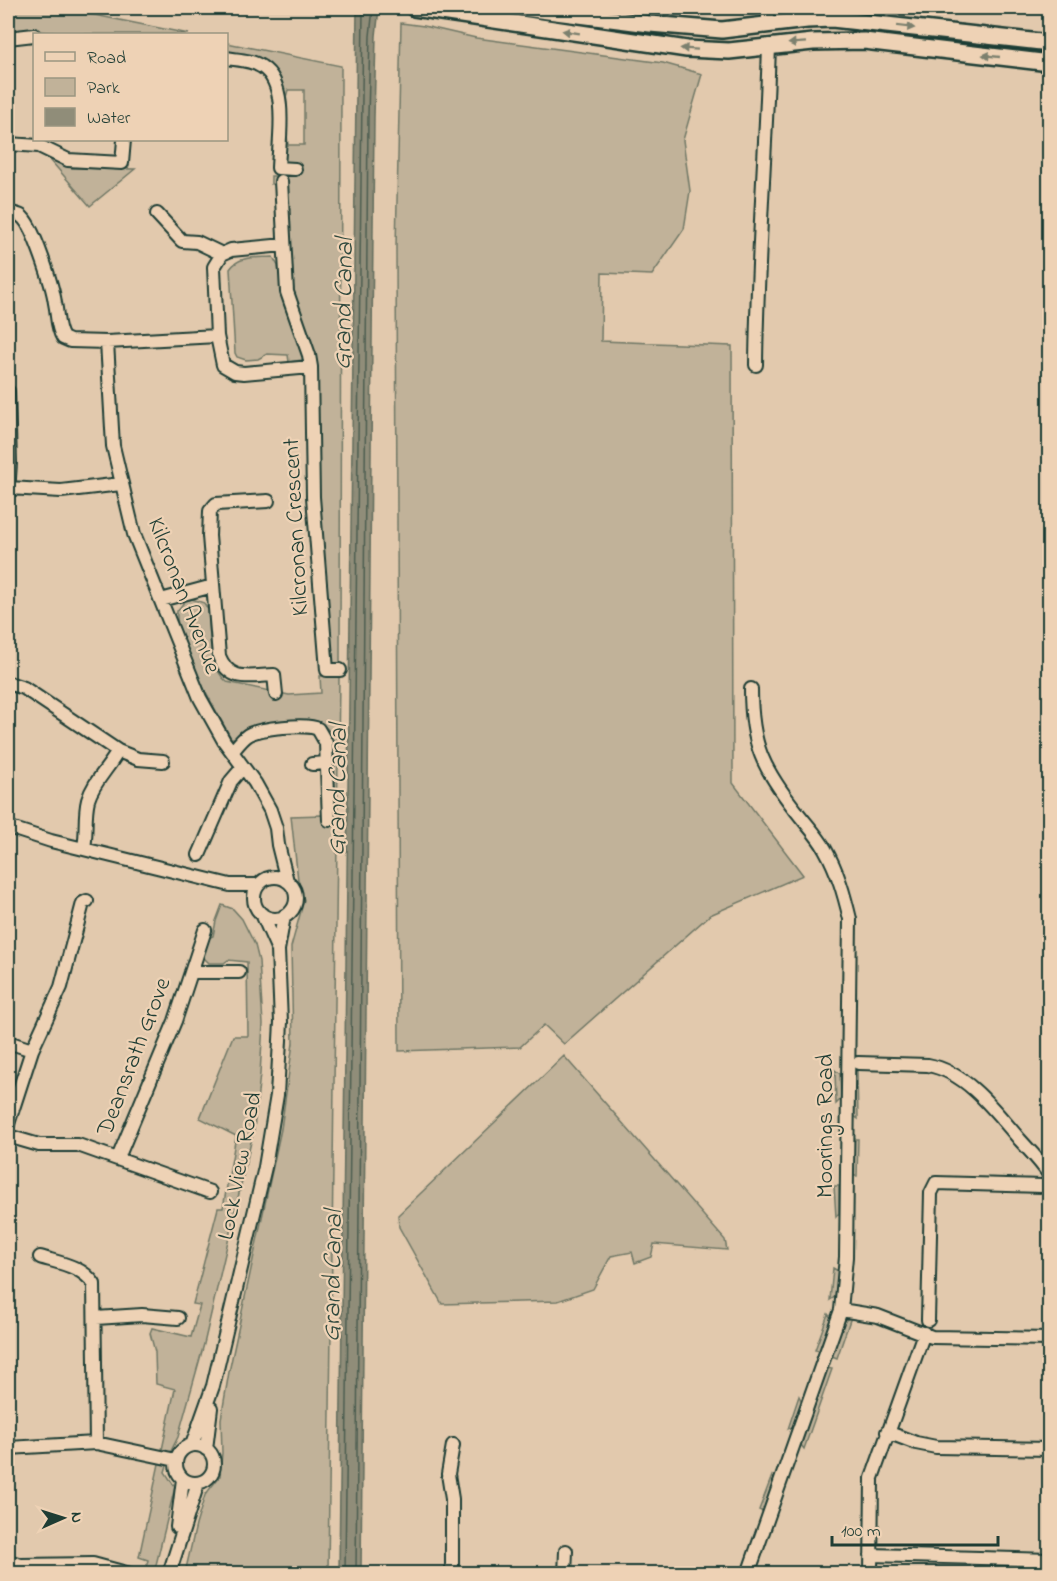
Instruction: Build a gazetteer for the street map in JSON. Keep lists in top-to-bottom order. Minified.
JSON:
{"streets":{"street":["Kilcronan Crescent","Kilcronan Avenue","Deansrath Grove","Moorings Road","Lock View Road"]},"crossings":[["Kilcronan Avenue","Lock View Road"]],"water":["Grand Canal"],"legend":["Road","Park","Water"],"scale_bar":"100 m","north":"right"}
